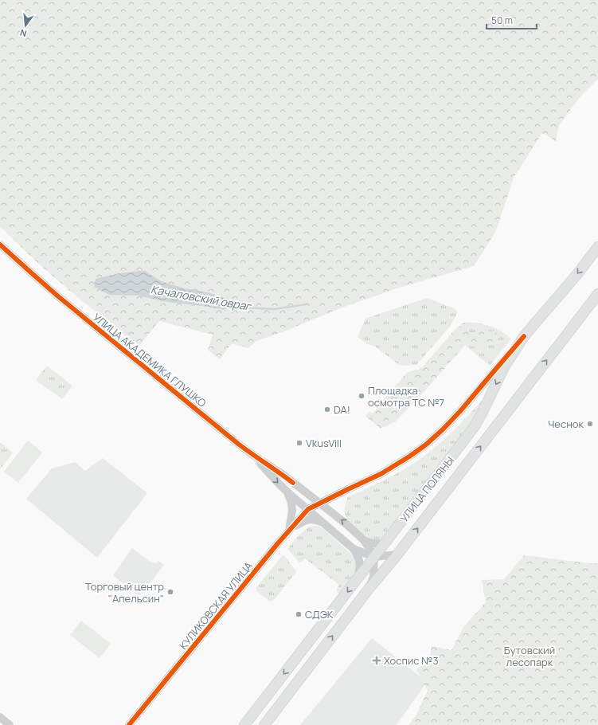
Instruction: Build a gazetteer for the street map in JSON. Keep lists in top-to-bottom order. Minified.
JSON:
{"streets":{"main road":["УЛИЦА ПОЛЯНЫ"],"street":["УЛИЦА АКАДЕМИКА ГЛУШКО","КУЛИКОВСКАЯ УЛИЦА"]},"crossings":[["УЛИЦА АКАДЕМИКА ГЛУШКО","КУЛИКОВСКАЯ УЛИЦА"],["УЛИЦА ПОЛЯНЫ","КУЛИКОВСКАЯ УЛИЦА"]],"water":["Качаловский овраг"],"parks":["Бутовский лесопарк"],"places":{"other":["Площадка осмотра ТС №7","DA!","Чеснок","VkusVill","Торговый центр \"Апельсин\"","СДЭК"],"health":["Хоспис №3"]},"scale_bar":"50 m","north":"bottom"}
